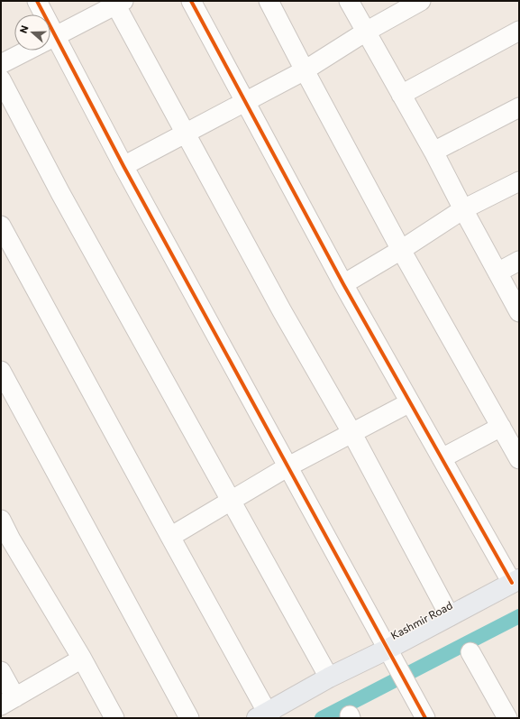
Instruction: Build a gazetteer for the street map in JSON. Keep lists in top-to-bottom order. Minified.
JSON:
{"streets":{"main road":["Kashmir Road"]},"north":"left"}
